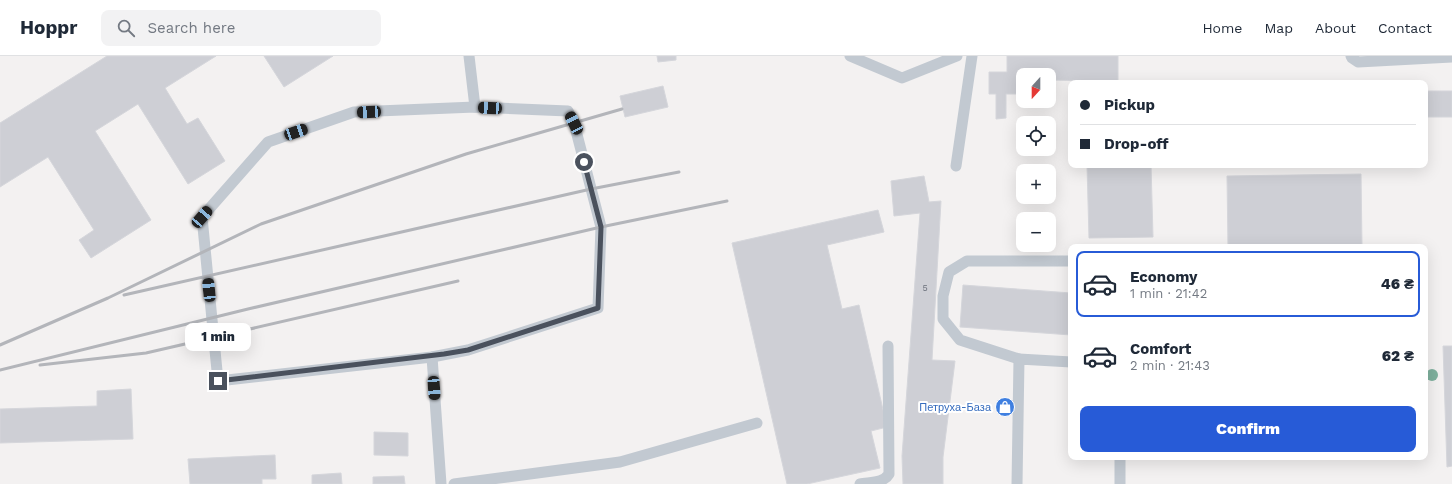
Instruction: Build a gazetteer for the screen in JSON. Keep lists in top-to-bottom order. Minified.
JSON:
{"places":{"shop":["Петруха-База"]},"house_numbers":["5"],"north":"bottom","page":{"header":"Hoppr","search":"Search here","nav":["Home","Map","About","Contact"],"map_buttons":["+","−"],"banner":["Pickup","Drop-off"],"list":[{"name":"Economy","note":"1 min · 21:42","value":"46 ₴"},{"name":"Comfort","note":"2 min · 21:43","value":"62 ₴"}],"bubble":"1 min","buttons":"Confirm"}}
